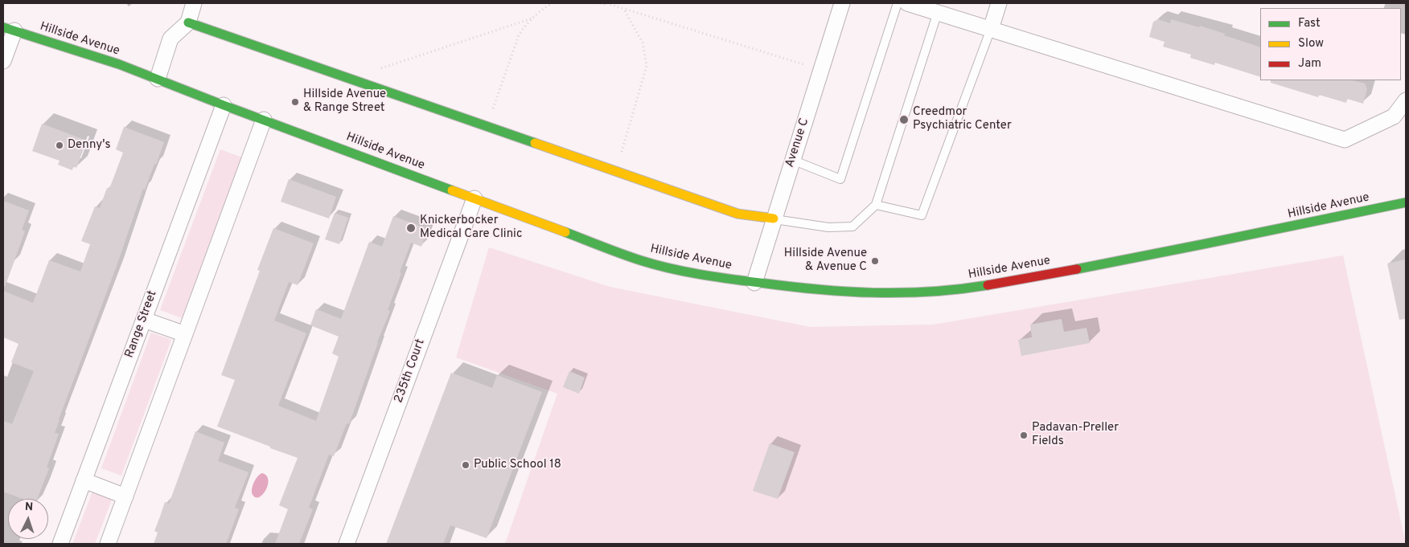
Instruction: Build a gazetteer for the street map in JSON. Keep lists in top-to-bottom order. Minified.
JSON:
{"streets":{"main road":["Hillside Avenue"],"street":["Avenue C","Range Street","235th Court"]},"crossings":[["Hillside Avenue","Avenue C"],["Hillside Avenue","Range Street"],["Hillside Avenue","235th Court"]],"places":["Hillside Avenue & Range Street","Creedmor Psychiatric Center","Denny's","Knickerbocker Medical Care Clinic","Hillside Avenue & Avenue C","Padavan-Preller Fields","Public School 18"],"legend":["Fast","Slow","Jam"],"north":"top"}
